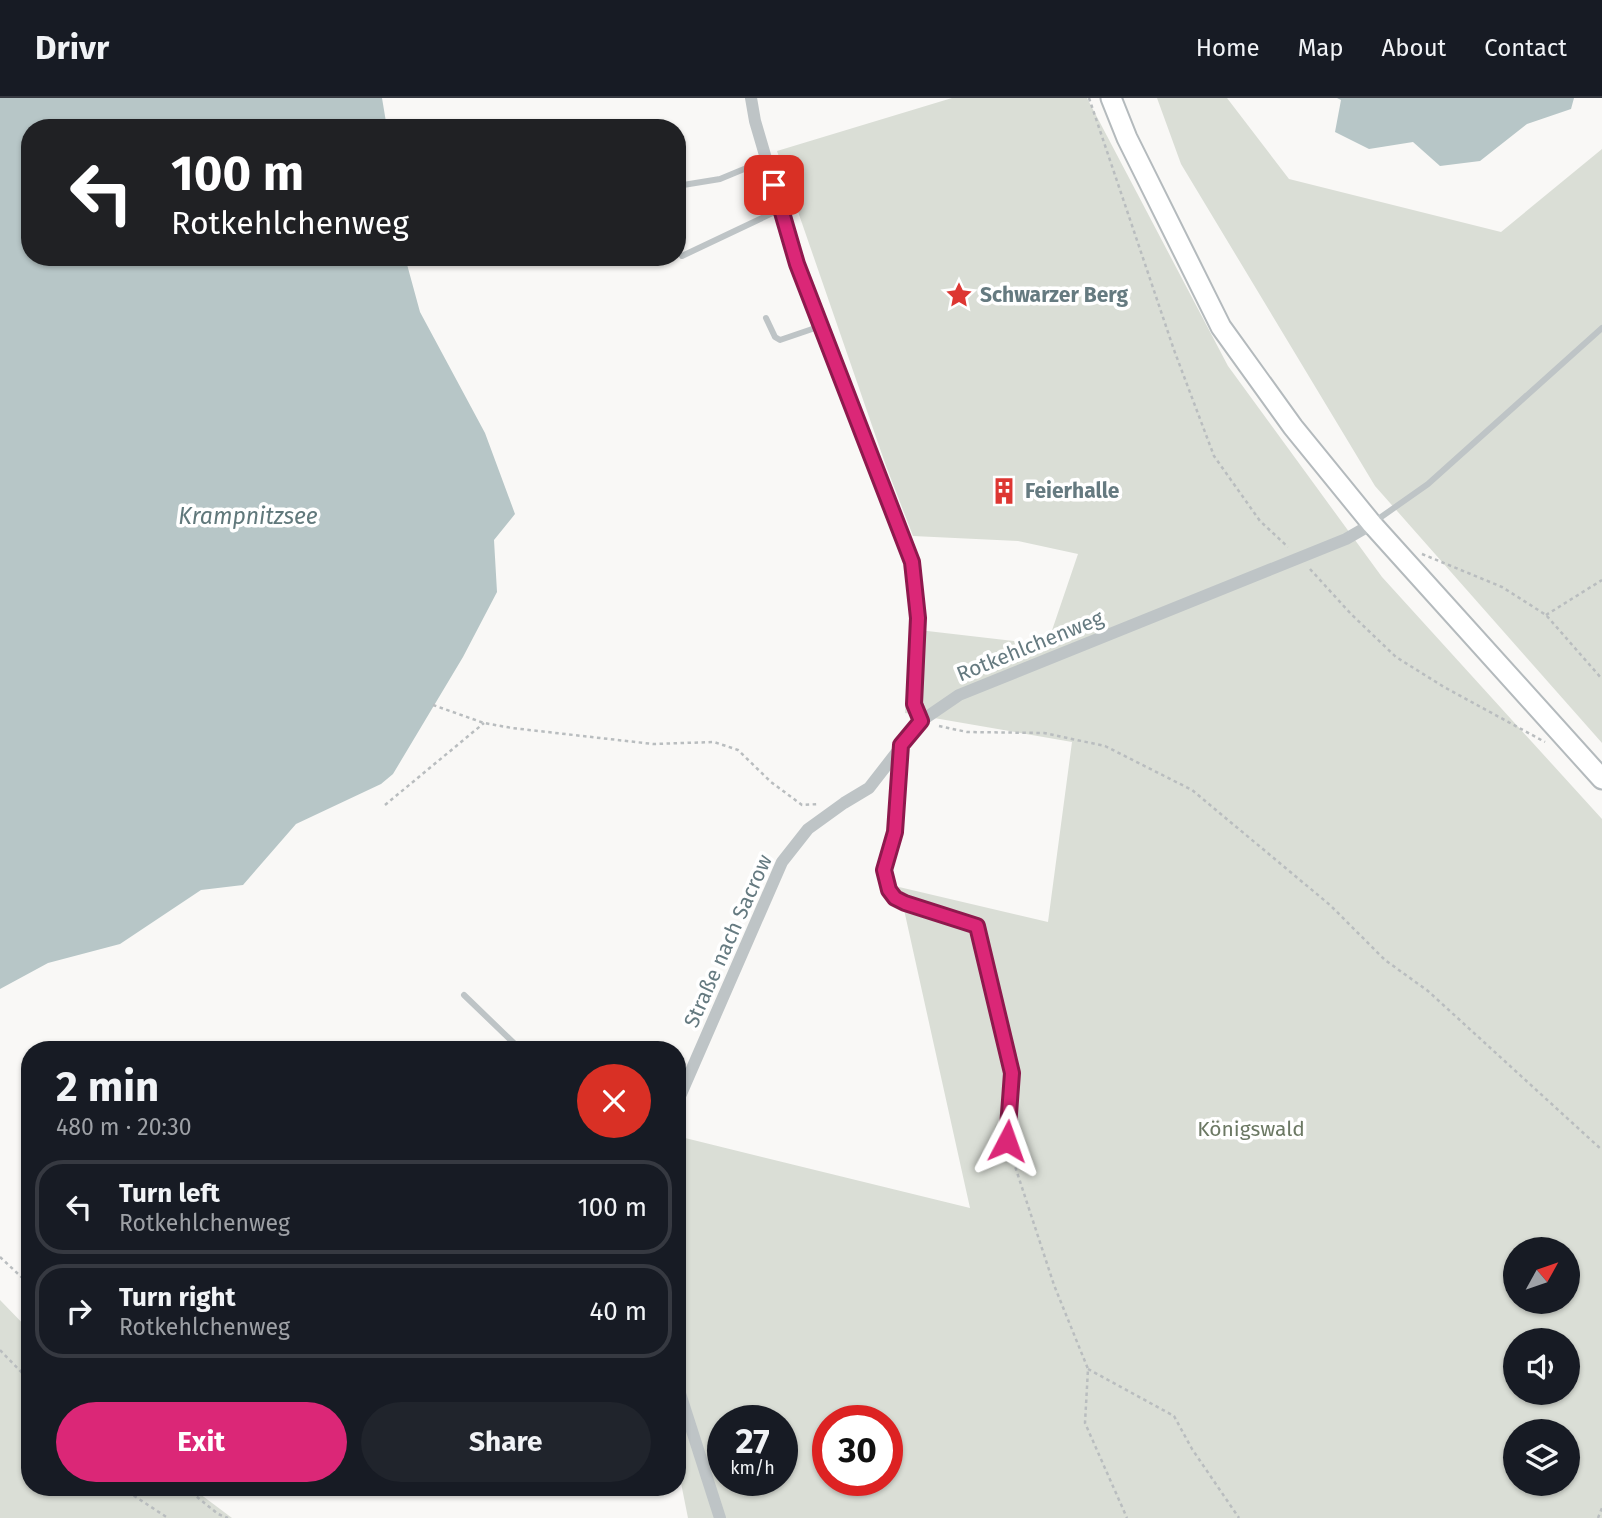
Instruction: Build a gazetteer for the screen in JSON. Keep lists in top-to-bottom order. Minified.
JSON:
{"streets":{"street":["Rotkehlchenweg","Straße nach Sacrow"]},"crossings":[["Rotkehlchenweg","Straße nach Sacrow"]],"water":["Krampnitzsee"],"parks":["Königswald"],"places":{"place":["Schwarzer Berg"],"building":["Feierhalle"]},"north":"top right","page":{"header":"Drivr","nav":["Home","Map","About","Contact"],"turn":["100 m","Rotkehlchenweg"],"heading":["2 min","480 m · 20:30"],"list":[{"name":"Turn left","note":"Rotkehlchenweg","value":"100 m"},{"name":"Turn right","note":"Rotkehlchenweg","value":"40 m"}],"buttons":["Exit","Share"],"speed":"27 km/h","limit":"30"}}
